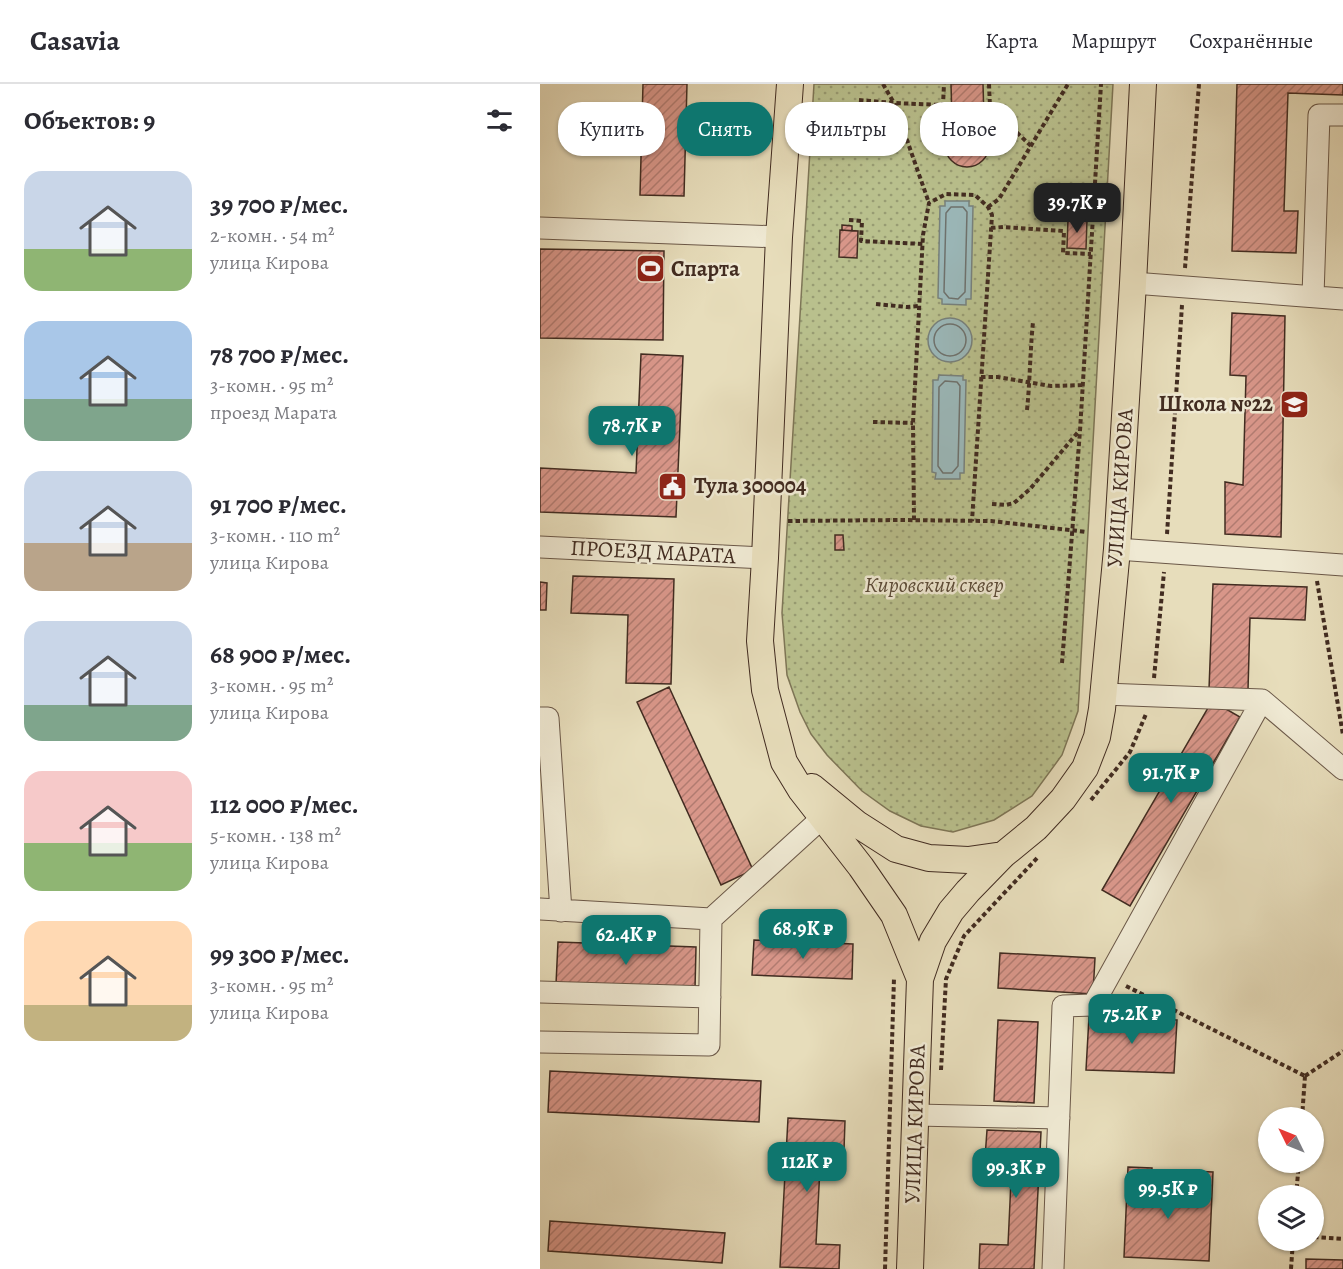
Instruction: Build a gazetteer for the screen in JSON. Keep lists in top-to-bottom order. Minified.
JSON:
{"streets":{"main road":["УЛИЦА КИРОВА"],"street":["ПРОЕЗД МАРАТА"]},"crossings":[["УЛИЦА КИРОВА","ПРОЕЗД МАРАТА"]],"parks":["Кировский сквер"],"places":{"sports":["Спарта"],"school or university":["Школа №22"],"public building":["Тула 300004"]},"north":"top left","page":{"header":"Casavia","nav":["Карта","Маршрут","Сохранённые"],"heading":"Объектов: 9","chip":["Купить","Снять","Фильтры","Новое"],"list":[{"name":"39 700 ₽/мес.","note":"2-комн. · 54 m² · улица Кирова"},{"name":"78 700 ₽/мес.","note":"3-комн. · 95 m² · проезд Марата"},{"name":"91 700 ₽/мес.","note":"3-комн. · 110 m² · улица Кирова"},{"name":"68 900 ₽/мес.","note":"3-комн. · 95 m² · улица Кирова"},{"name":"112 000 ₽/мес.","note":"5-комн. · 138 m² · улица Кирова"},{"name":"99 300 ₽/мес.","note":"3-комн. · 95 m² · улица Кирова"}],"price":["39.7K ₽","78.7K ₽","91.7K ₽","68.9K ₽","62.4K ₽","75.2K ₽","112K ₽","99.3K ₽","99.5K ₽"]}}
